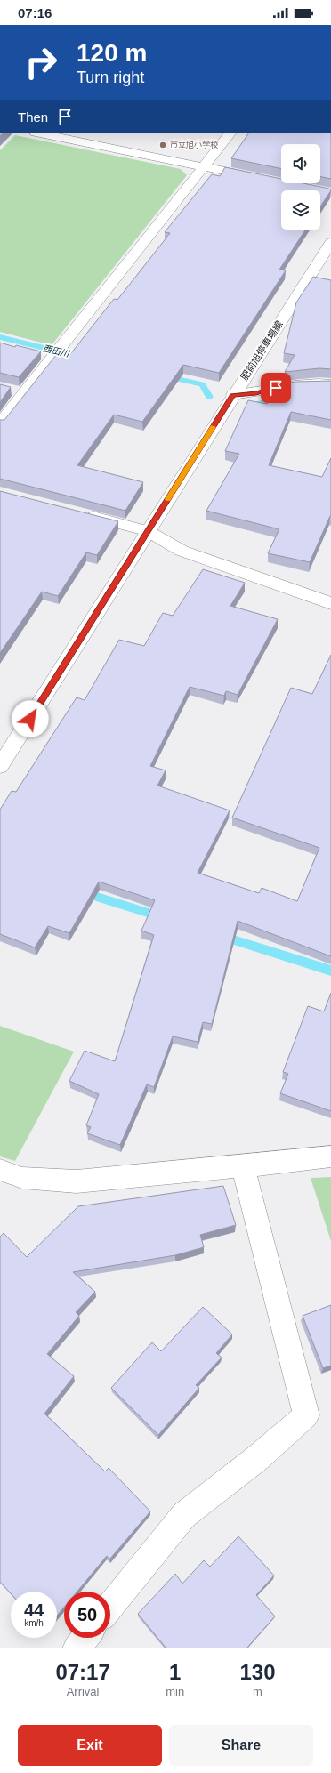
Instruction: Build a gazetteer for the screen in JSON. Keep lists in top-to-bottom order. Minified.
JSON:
{"streets":{"street":["肥前旭停車場線"]},"water":["西田川"],"places":["市立旭小学校"],"page":{"status":"07:16","turn":["120 m","Turn right"],"then":"Then","speed":"44 km/h","limit":"50","eta":["07:17","Arrival","1","min","130","m"],"buttons":["Exit","Share"]}}
